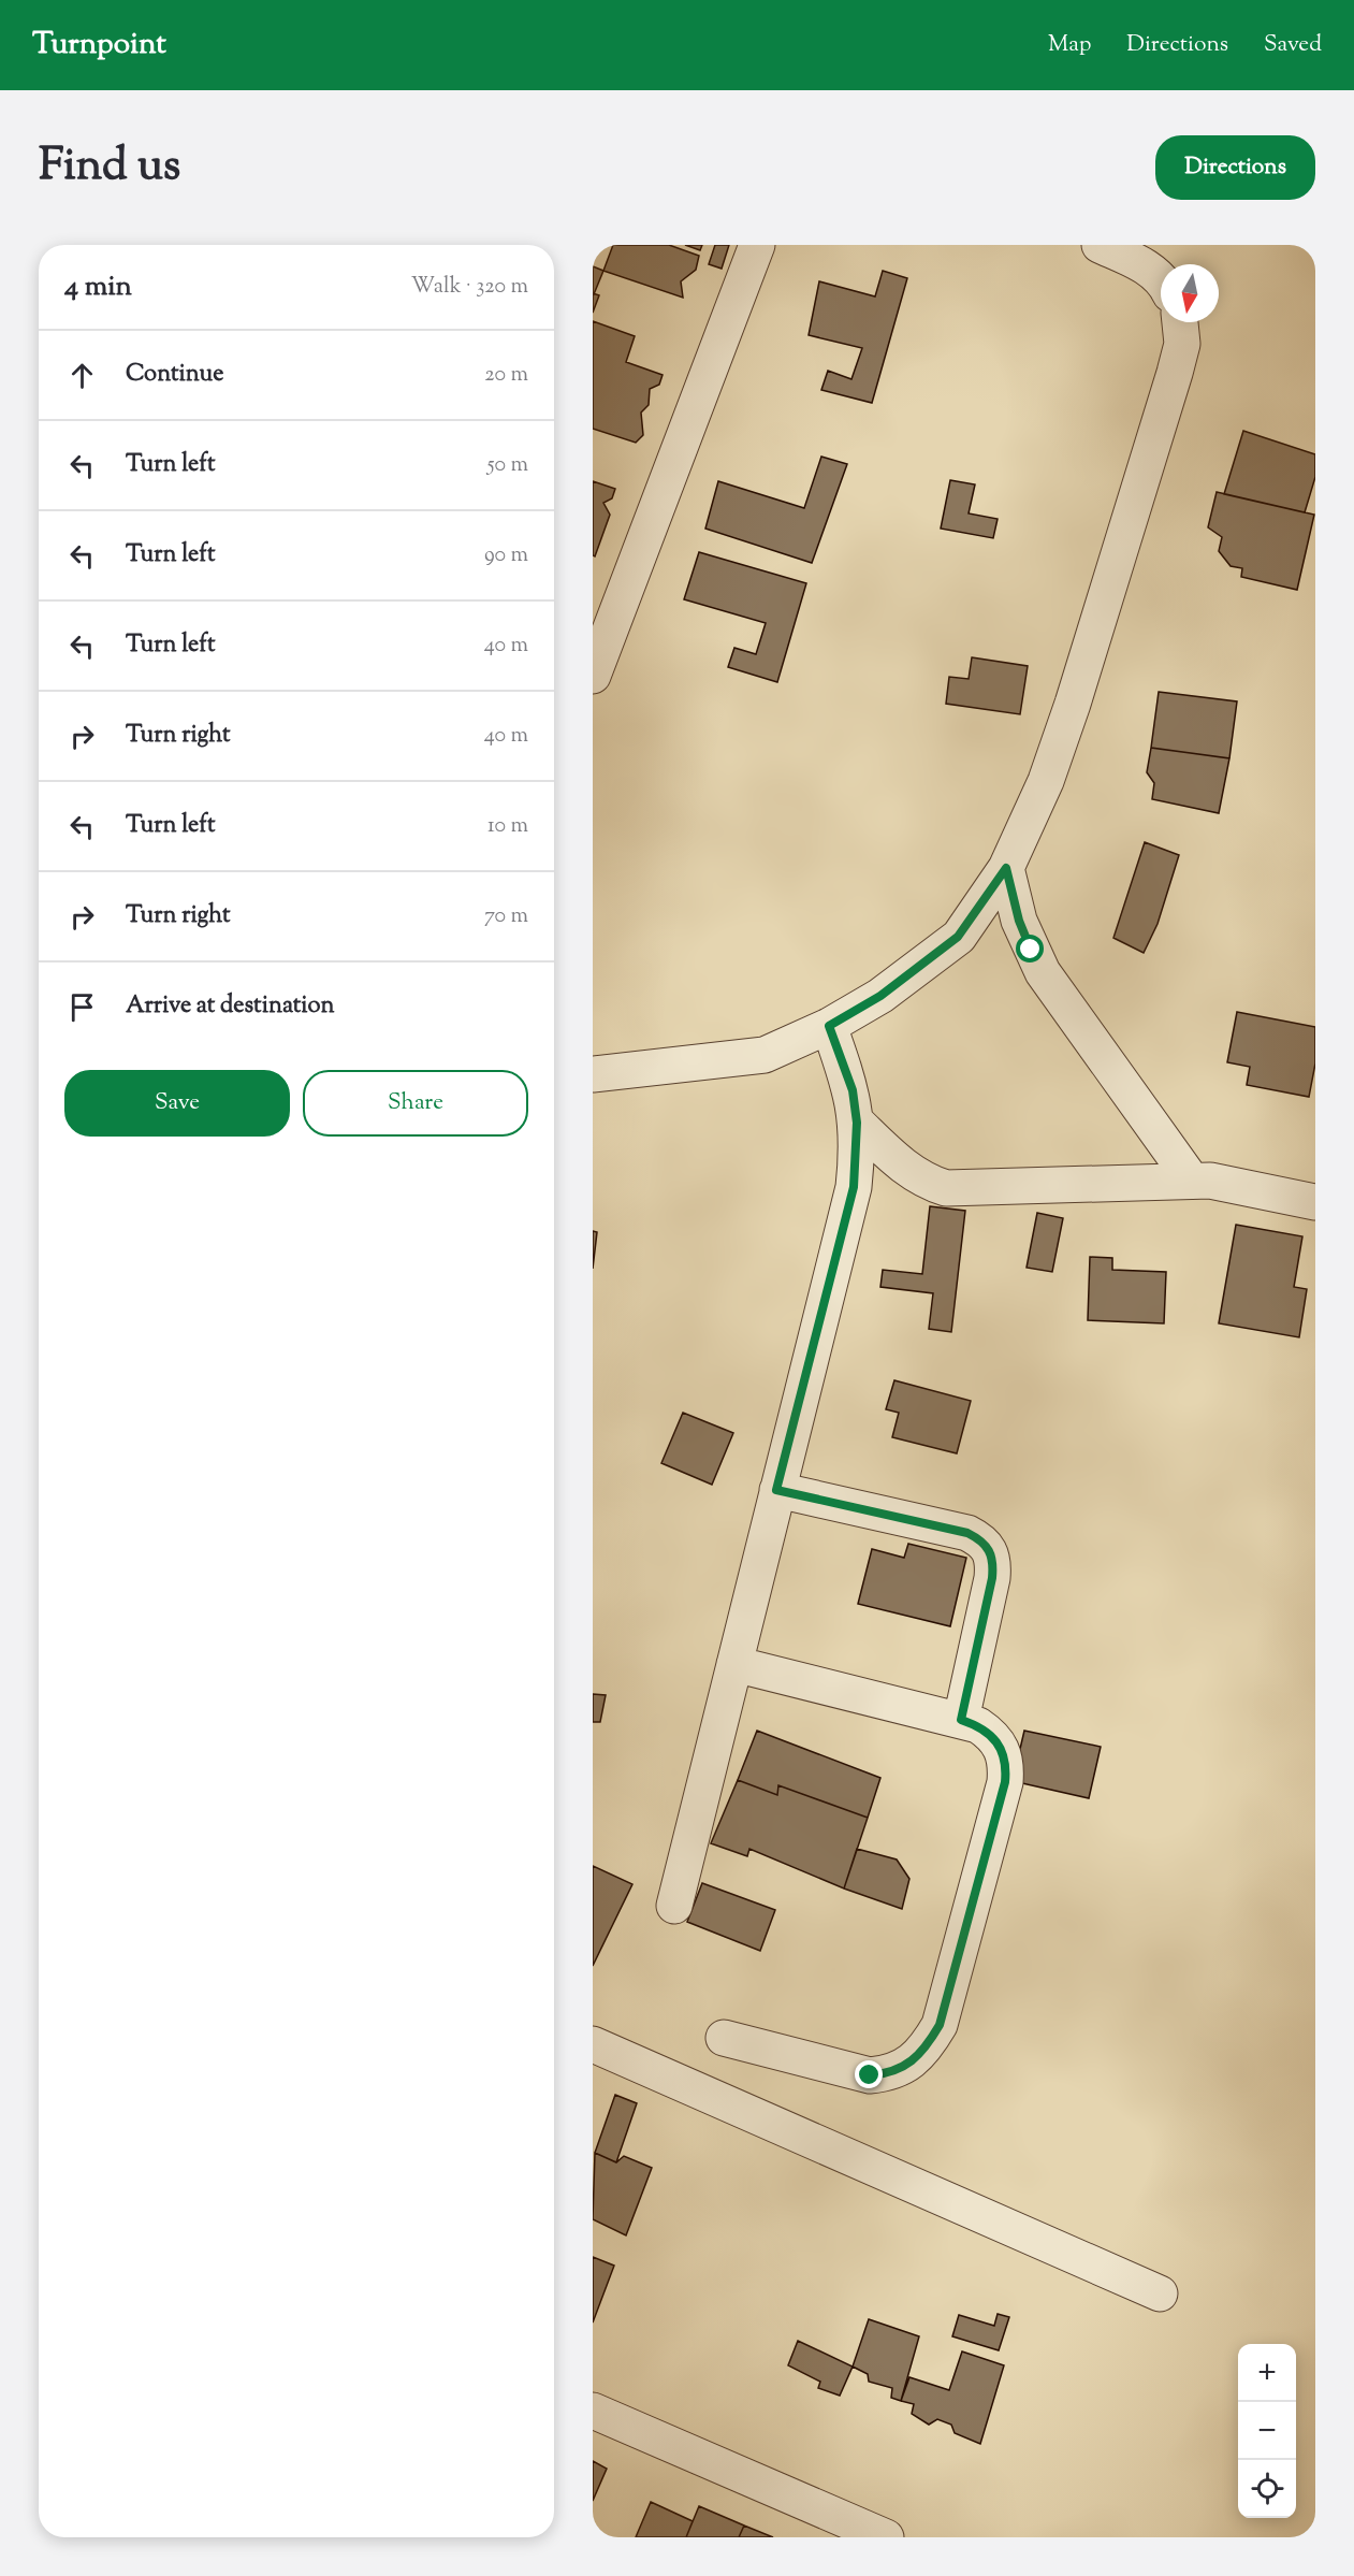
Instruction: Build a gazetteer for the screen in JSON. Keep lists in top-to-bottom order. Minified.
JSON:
{"north":"bottom","page":{"header":"Turnpoint","nav":["Map","Directions","Saved"],"title":"Find us","buttons":["Directions",["Save","Share"]],"heading":["4 min","Walk · 320 m"],"list":[["Continue","20 m"],["Turn left","50 m"],["Turn left","90 m"],["Turn left","40 m"],["Turn right","40 m"],["Turn left","10 m"],["Turn right","70 m"],"Arrive at destination"],"map_buttons":["+","−"]}}
